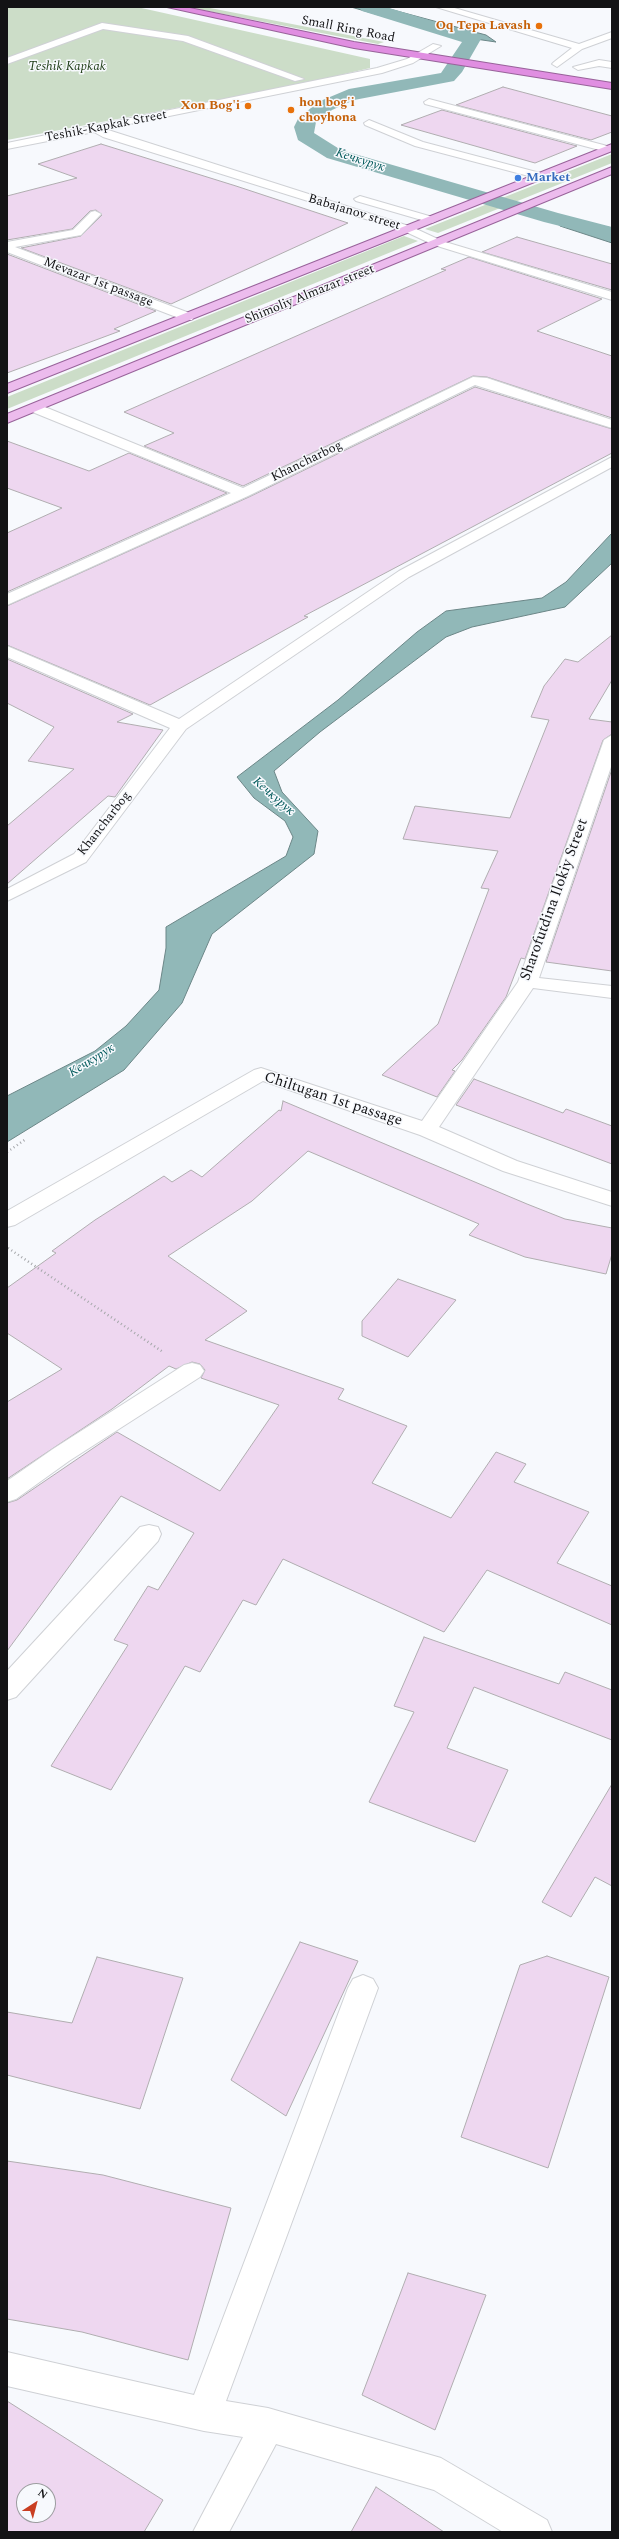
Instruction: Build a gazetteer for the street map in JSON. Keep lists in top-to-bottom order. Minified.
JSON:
{"streets":{"highway":["Small Ring Road"],"main road":["Shimoliy Almazar street"],"street":["Teshik-Kapkak Street","Babajanov street","Mevazаr 1st passage","Khancharbog","Sharofutdina Ilokiy Street","Chiltugan 1st passage"]},"crossings":[["Small Ring Road","Teshik-Kapkak Street"],["Teshik-Kapkak Street","Babajanov street"],["Babajanov street","Shimoliy Almazar street"],["Mevazаr 1st passage","Shimoliy Almazar street"],["Sharofutdina Ilokiy Street","Chiltugan 1st passage"]],"water":["Кечкурук"],"parks":["Teshik Kapkak"],"places":["Oq Tepa Lavash","Xon Bog'i","hon bog'i choyhona","Market"],"north":"top right"}
